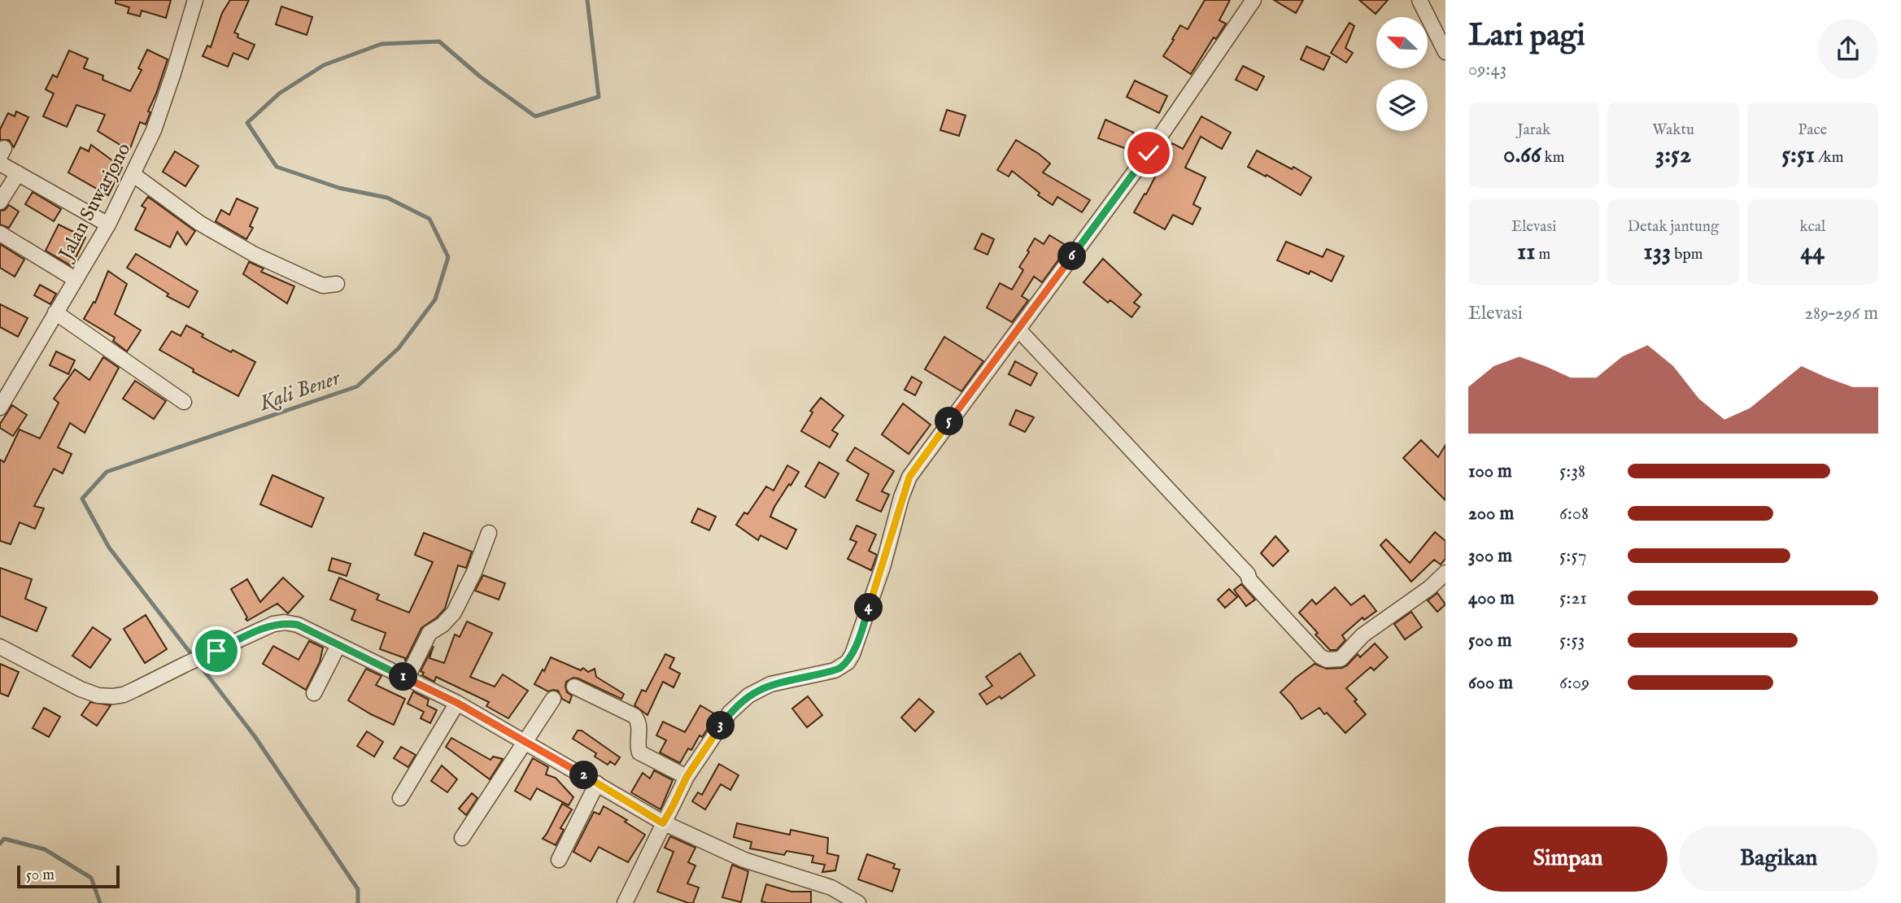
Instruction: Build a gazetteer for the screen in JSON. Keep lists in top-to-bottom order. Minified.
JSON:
{"streets":{"street":["Jalan Suwarjono"]},"water":["Kali Bener"],"scale_bar":"50 m","north":"top left","page":{"heading":["Lari pagi","09:43"],"stats":[["Jarak","0.66 km"],["Waktu","3:52"],["Pace","5:51 /km"],["Elevasi","11 m"],["Detak jantung","133 bpm"],["kcal","44"]],"pins":["6","5","4","1","3","2"],"chart":["Elevasi","289–296 m"],"list":[{"name":"100 m","note":"5:38"},{"name":"200 m","note":"6:08"},{"name":"300 m","note":"5:57"},{"name":"400 m","note":"5:21"},{"name":"500 m","note":"5:53"},{"name":"600 m","note":"6:09"}],"buttons":["Simpan","Bagikan"],"scale":"50 m"}}
